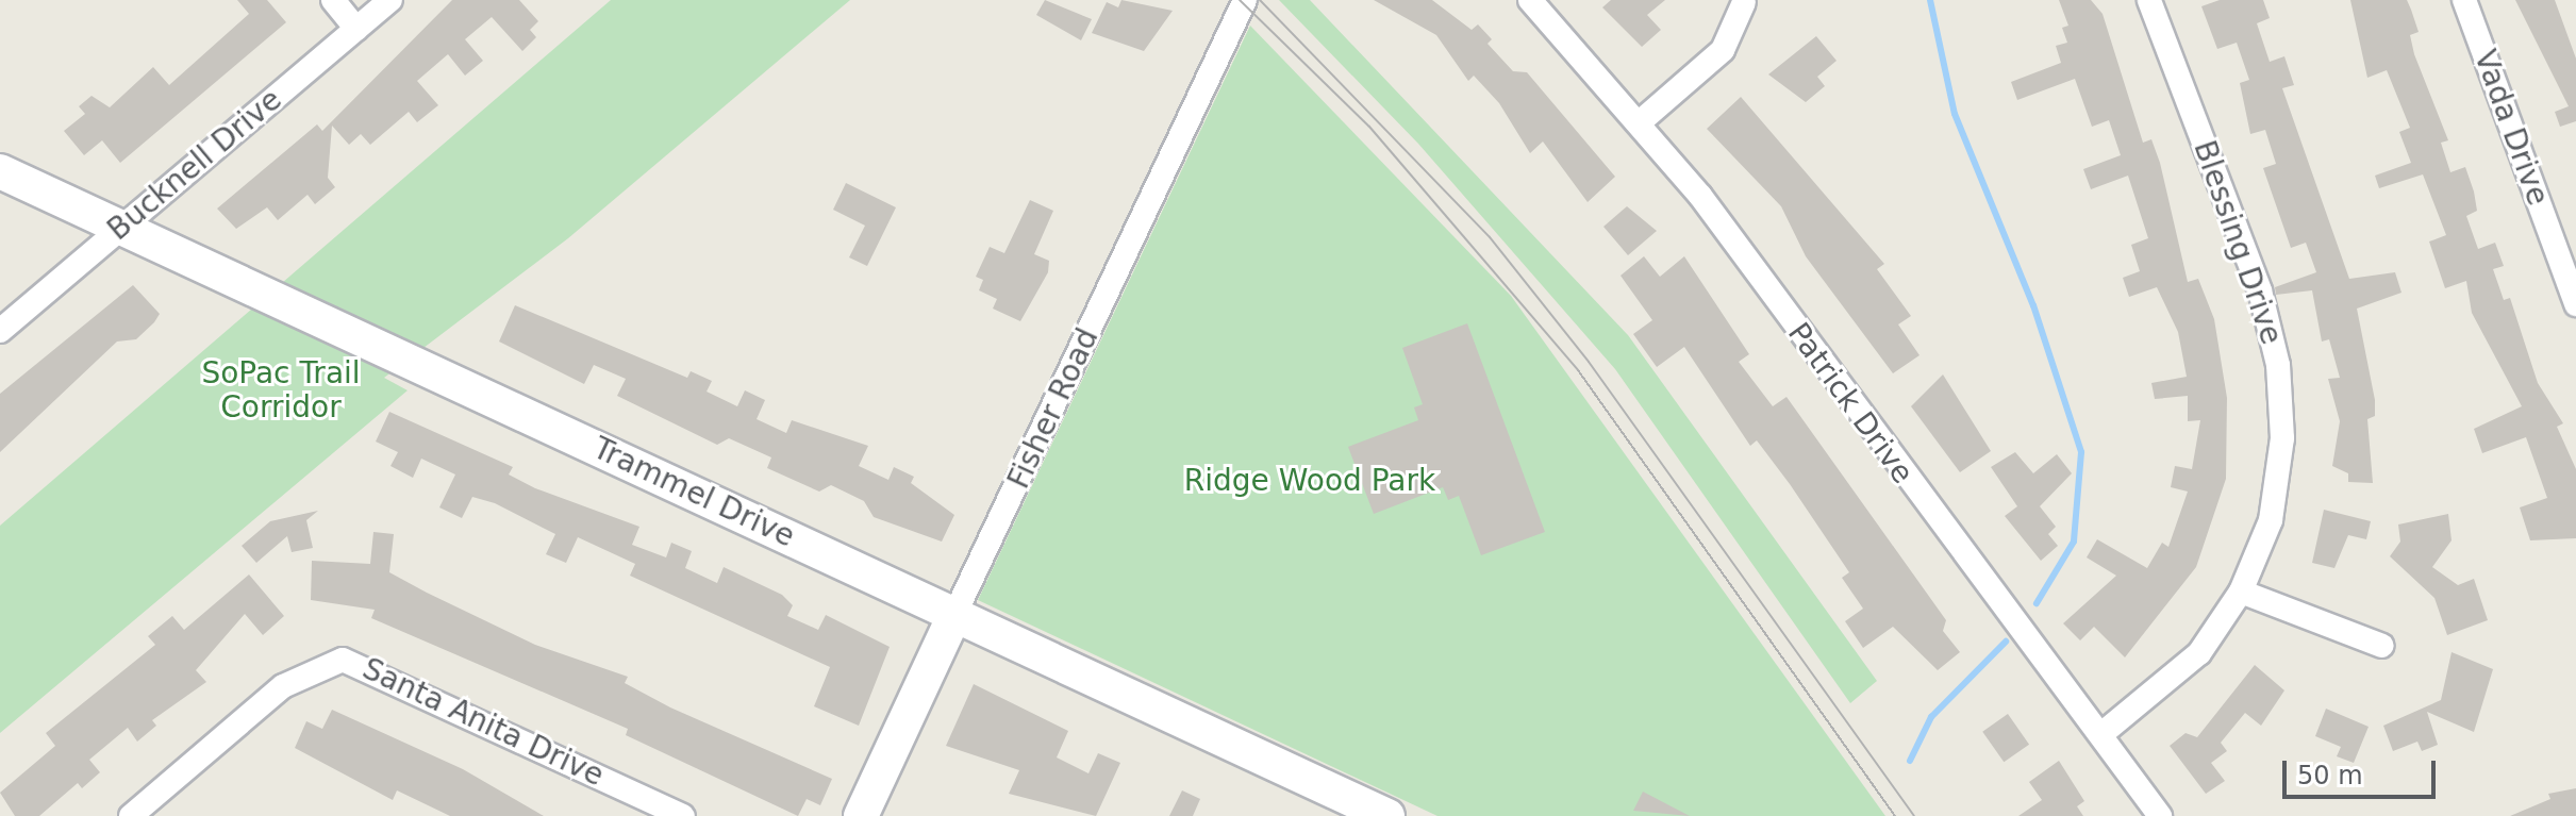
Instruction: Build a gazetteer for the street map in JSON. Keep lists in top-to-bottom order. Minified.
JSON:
{"streets":{"street":["Vada Drive","Bucknell Drive","Blessing Drive","Patrick Drive","Fisher Road","Trammel Drive","Santa Anita Drive"]},"crossings":[["Bucknell Drive","Trammel Drive"],["Blessing Drive","Patrick Drive"],["Fisher Road","Trammel Drive"]],"parks":["SoPac Trail Corridor","Ridge Wood Park"],"scale_bar":"50 m"}
